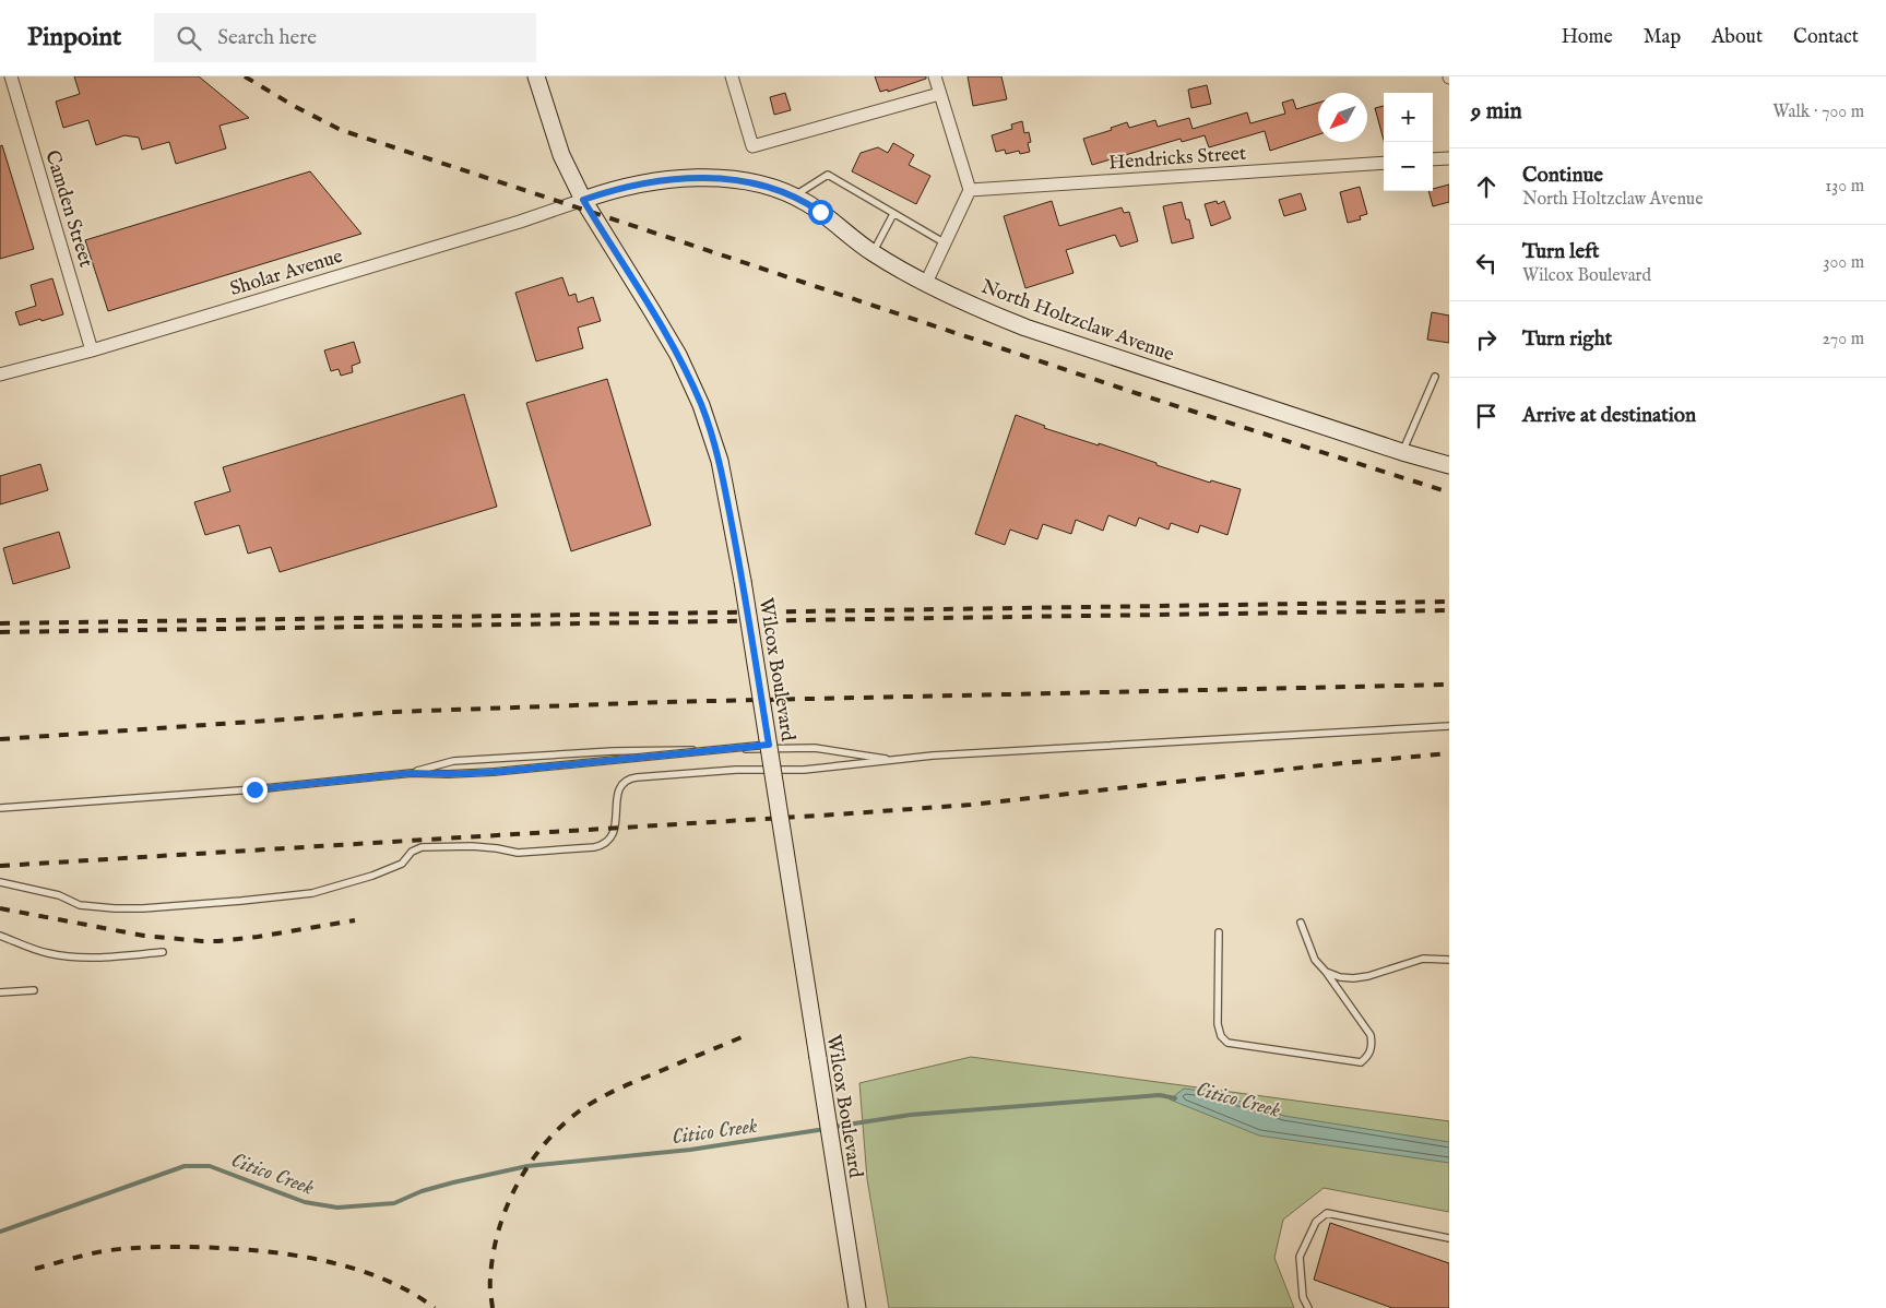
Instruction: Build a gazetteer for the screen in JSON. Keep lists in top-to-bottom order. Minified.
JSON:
{"streets":{"main road":["North Holtzclaw Avenue","Wilcox Boulevard"],"street":["Hendricks Street","Camden Street","Sholar Avenue"]},"crossings":[["Camden Street","Sholar Avenue"],["Sholar Avenue","North Holtzclaw Avenue"],["Sholar Avenue","Wilcox Boulevard"],["North Holtzclaw Avenue","Wilcox Boulevard"]],"water":["Citico Creek"],"north":"bottom left","page":{"header":"Pinpoint","search":"Search here","nav":["Home","Map","About","Contact"],"heading":["9 min","Walk · 700 m"],"map_buttons":["+","−"],"list":[["Continue","North Holtzclaw Avenue","130 m"],["Turn left","Wilcox Boulevard","300 m"],["Turn right","270 m"],"Arrive at destination"]}}
